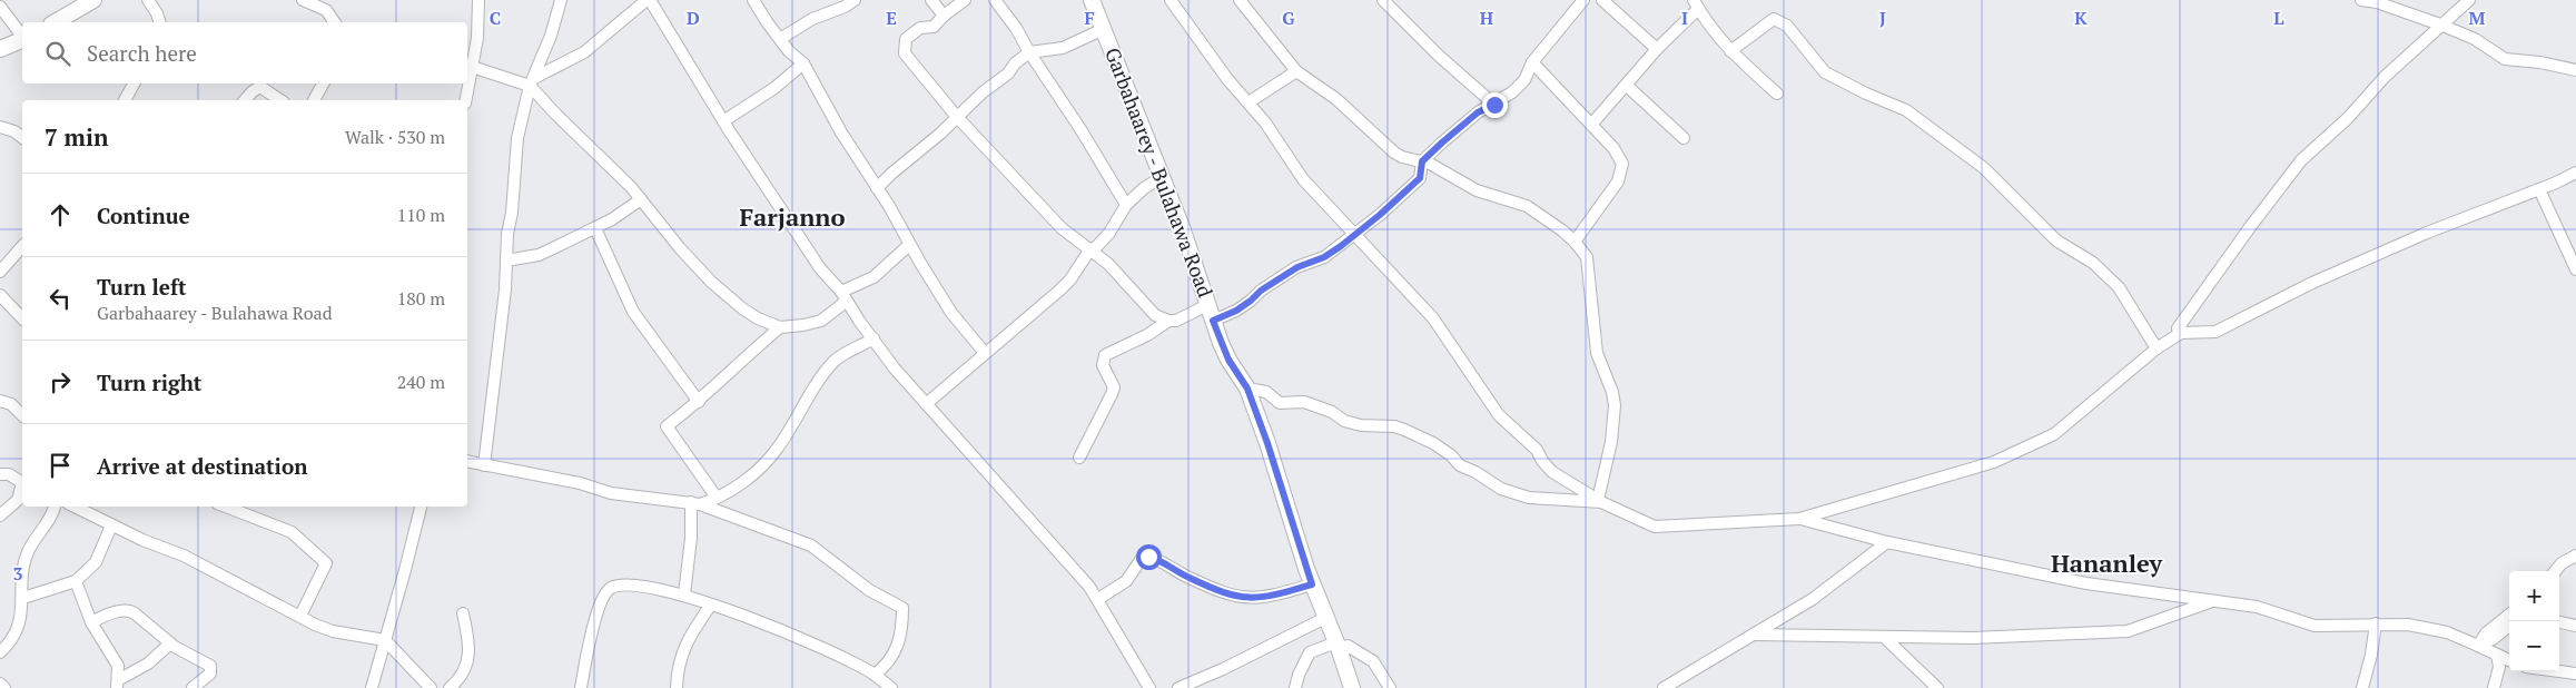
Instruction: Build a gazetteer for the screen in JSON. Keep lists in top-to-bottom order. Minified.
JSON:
{"streets":{"main road":["Garbahaarey - Bulahawa Road"]},"districts":["Farjanno","Hananley"],"page":{"search":"Search here","heading":["7 min","Walk · 530 m"],"list":[["Continue","110 m"],["Turn left","Garbahaarey - Bulahawa Road","180 m"],["Turn right","240 m"],"Arrive at destination"],"map_buttons":["+","−"]},"grid":{"columns":["C","D","E","F","G","H","I","J","K","L","M"],"rows":["3"]}}
